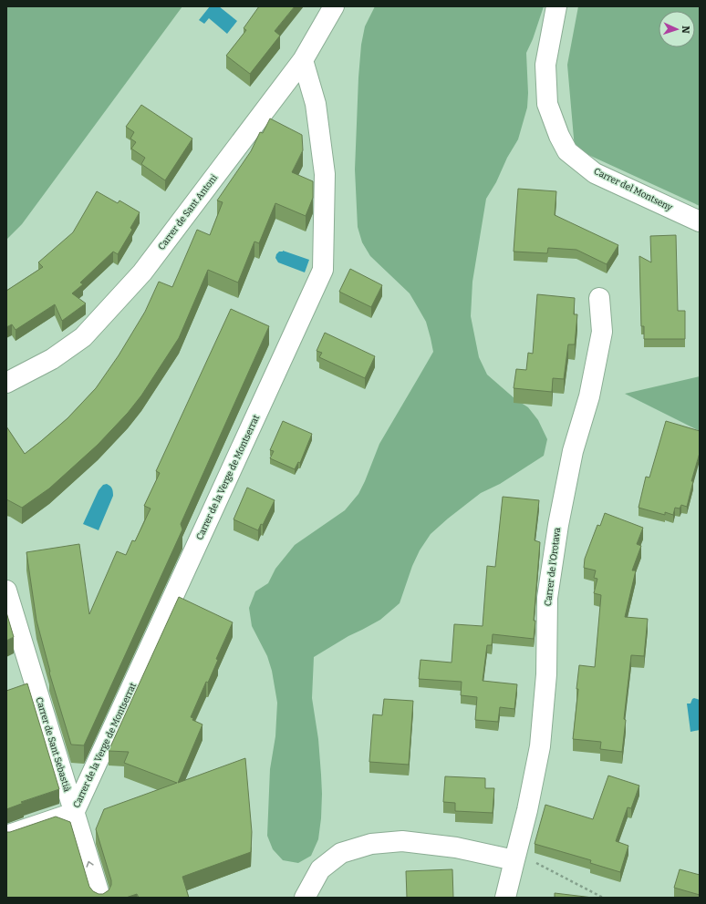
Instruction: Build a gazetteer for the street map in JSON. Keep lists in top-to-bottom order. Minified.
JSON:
{"streets":{"street":["Carrer del Montseny","Carrer de Sant Antoni","Carrer de la Verge de Montserrat","Carrer de l'Orotava","Carrer de Sant Sebastià"]},"crossings":[["Carrer de Sant Antoni","Carrer de la Verge de Montserrat"],["Carrer de la Verge de Montserrat","Carrer de Sant Sebastià"]],"north":"right"}
